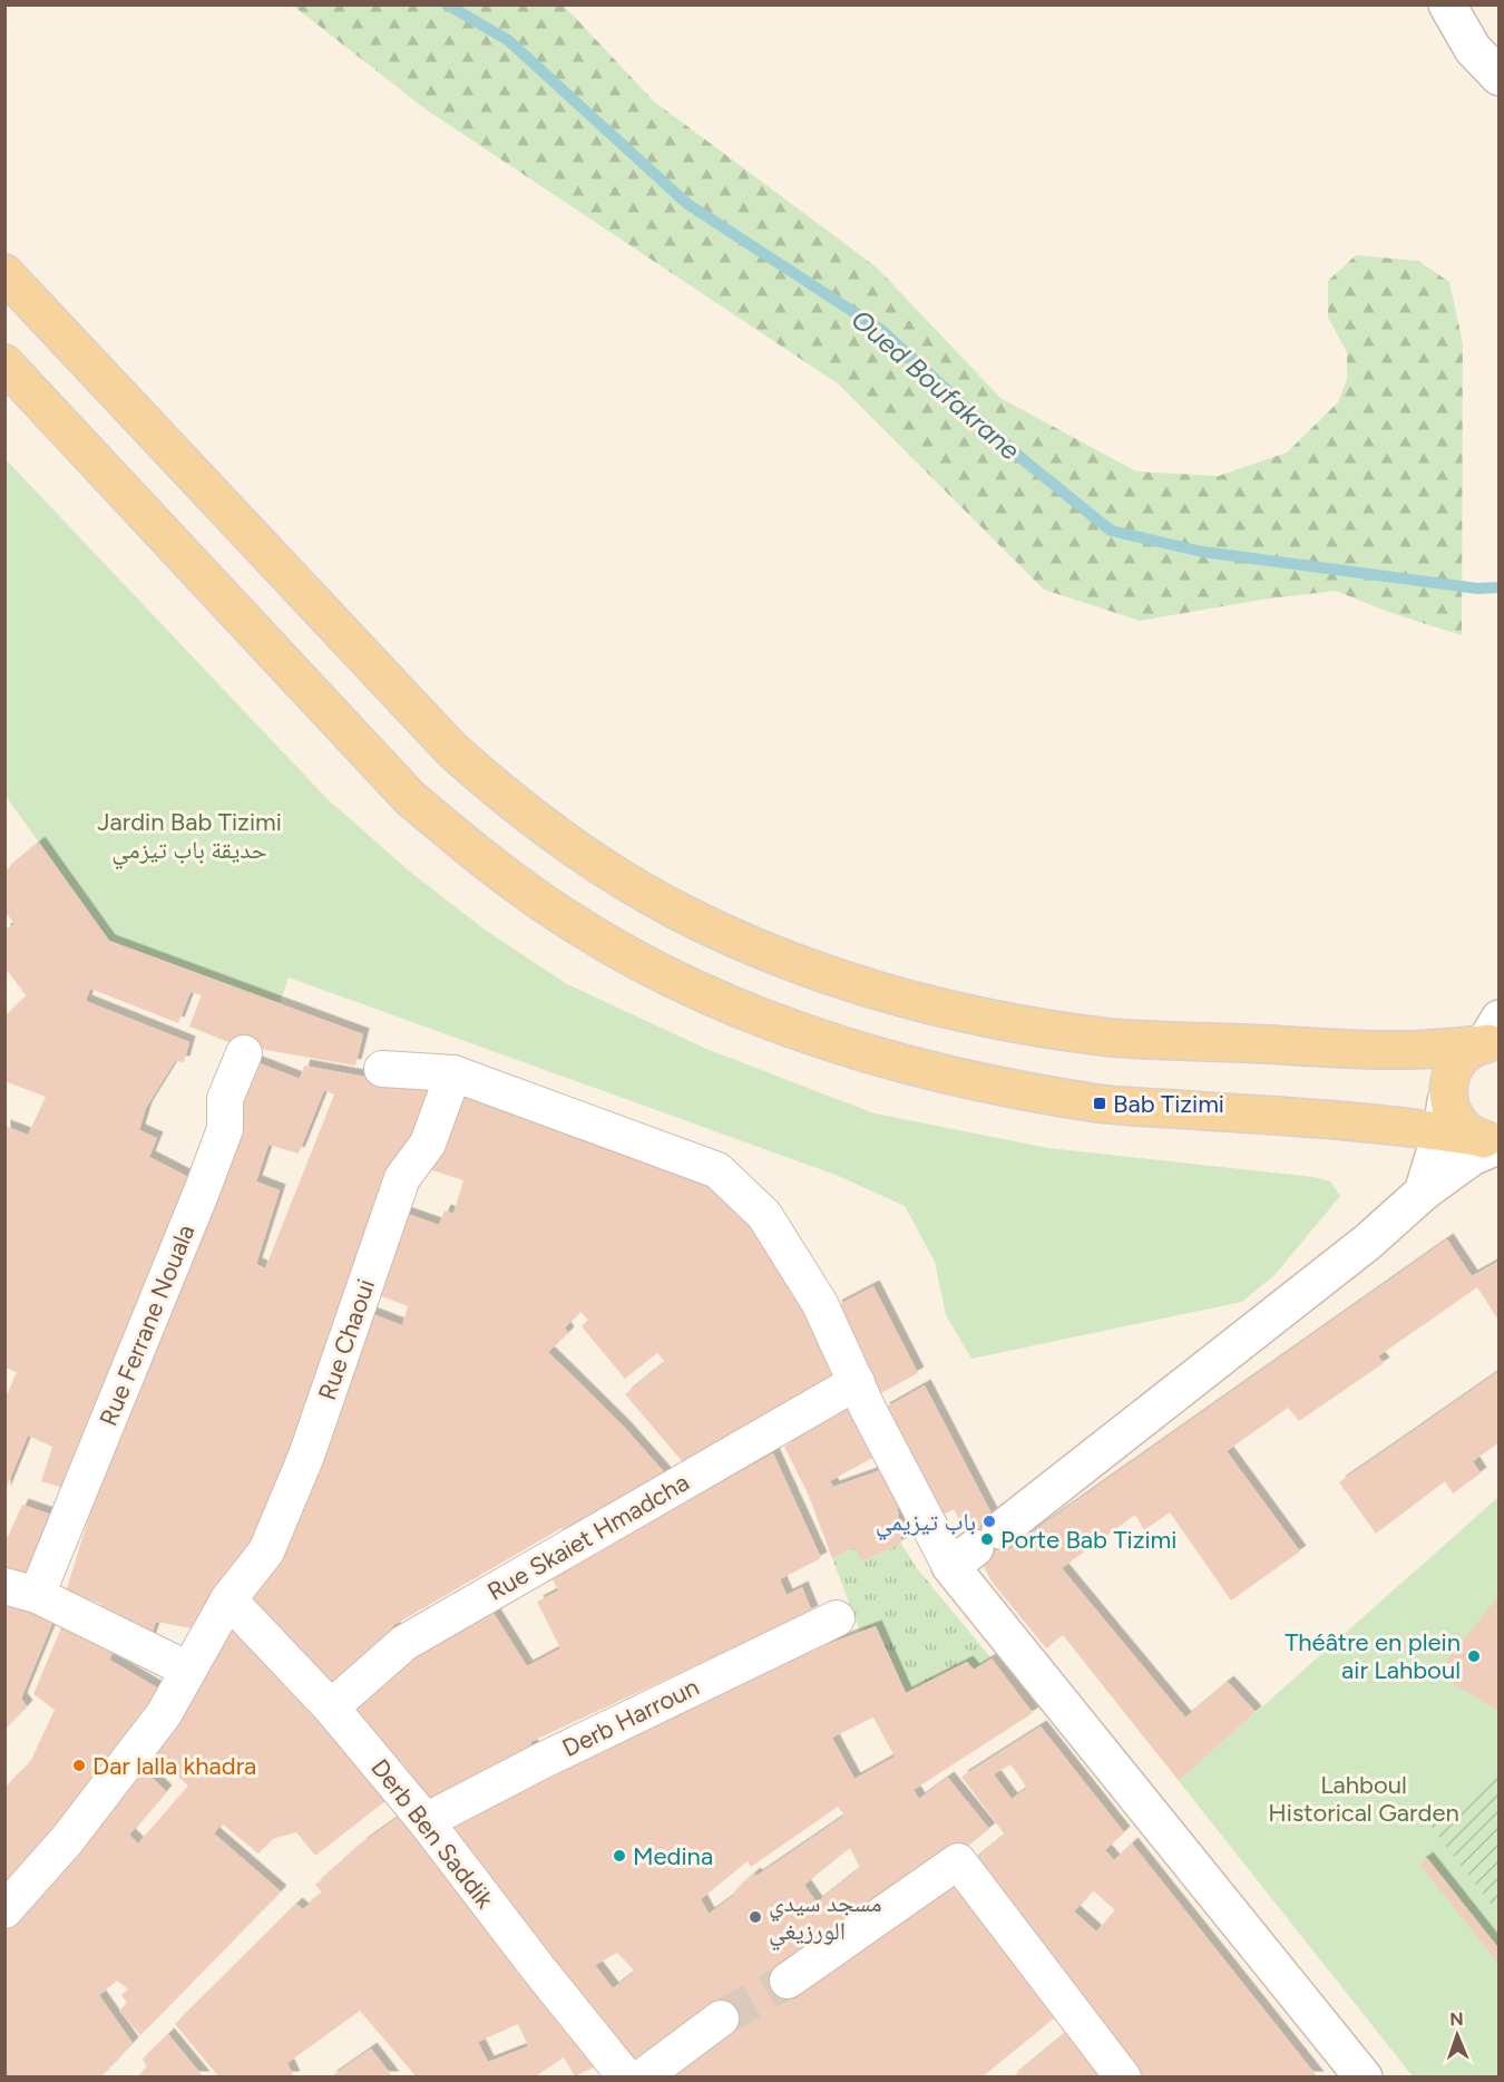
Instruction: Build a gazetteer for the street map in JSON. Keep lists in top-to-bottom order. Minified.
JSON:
{"streets":{"street":["Rue Ferrane Nouala","Rue Chaoui","Rue Skaiet Hmadcha","Derb Harroun","Derb Ben Saddik"]},"crossings":[["Rue Chaoui","Derb Ben Saddik"],["Rue Skaiet Hmadcha","Derb Ben Saddik"],["Derb Harroun","Derb Ben Saddik"]],"water":["Oued Boufakrane"],"parks":["Jardin Bab Tizimi حديقة باب تيزمي","Lahboul Historical Garden"],"places":{"transit":["Bab Tizimi"],"other":["باب تيزيمي","Porte Bab Tizimi","Théâtre en plein air Lahboul","Dar lalla khadra","Medina","مسجد سيدي الورزيغي"]},"north":"top"}
